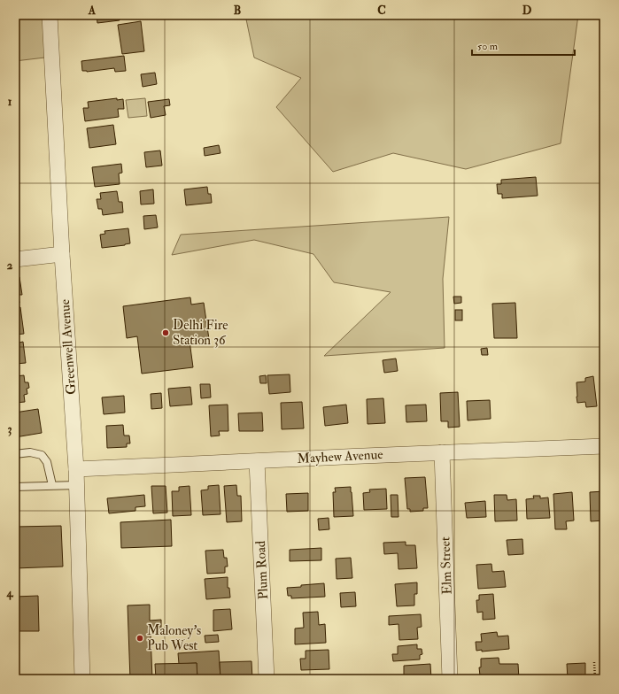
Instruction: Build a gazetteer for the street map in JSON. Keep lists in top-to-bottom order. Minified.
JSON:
{"streets":{"street":["Greenwell Avenue","Mayhew Avenue","Elm Street","Plum Road"]},"crossings":[["Greenwell Avenue","Mayhew Avenue"],["Mayhew Avenue","Elm Street"],["Mayhew Avenue","Plum Road"]],"places":["Delhi Fire Station 36","Maloney's Pub West"],"scale_bar":"50 m","grid":{"columns":["A","B","C","D"],"rows":["1","2","3","4"]}}
